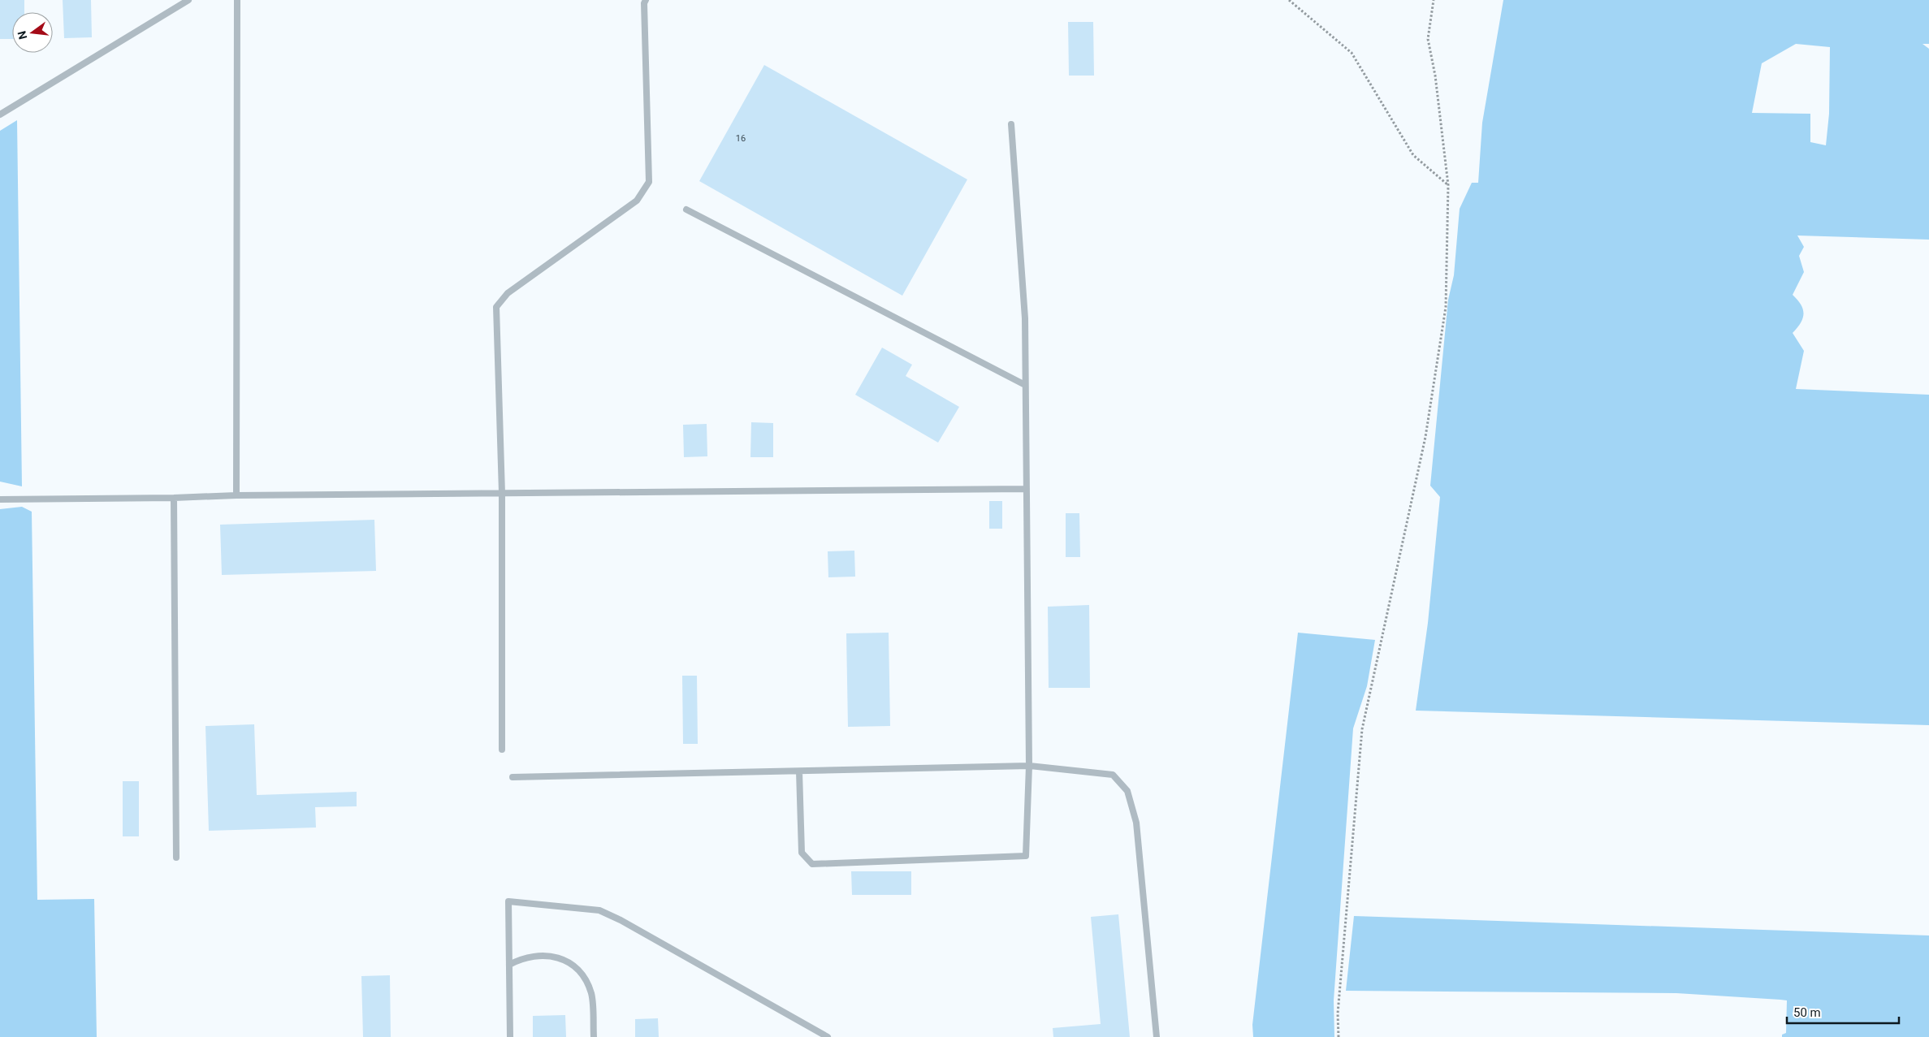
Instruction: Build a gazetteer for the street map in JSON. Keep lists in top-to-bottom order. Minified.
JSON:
{"house_numbers":["16"],"scale_bar":"50 m","north":"left"}
